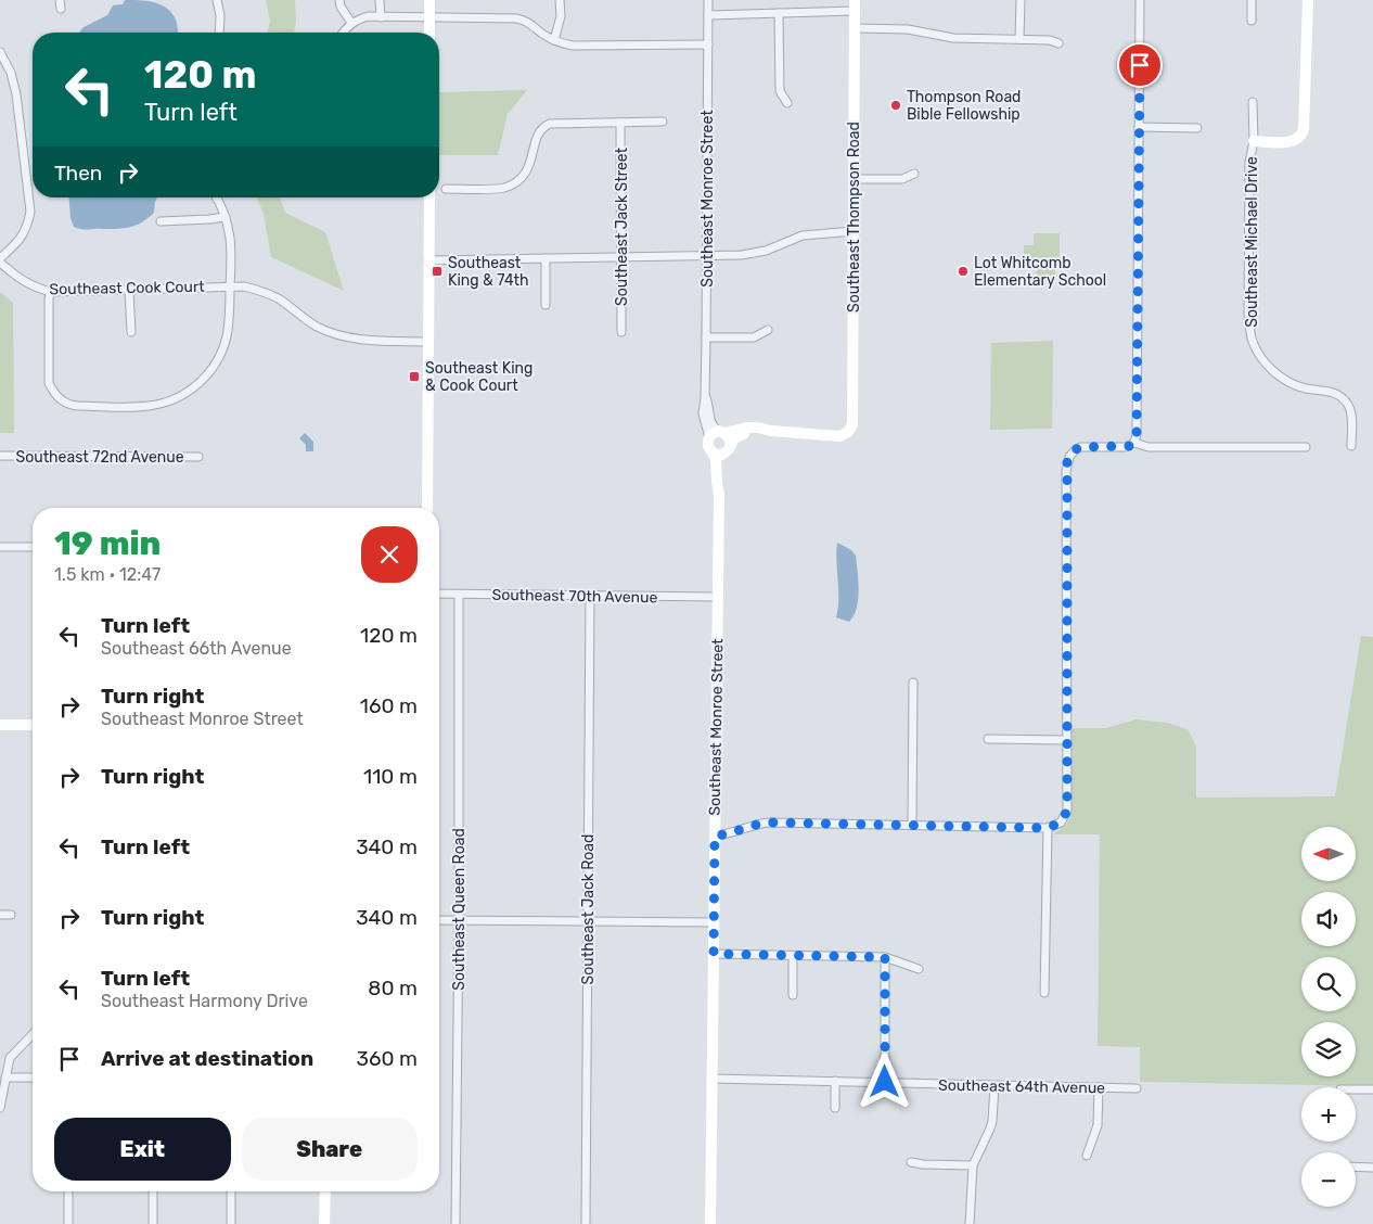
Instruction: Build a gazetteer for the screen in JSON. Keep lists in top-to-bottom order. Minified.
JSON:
{"streets":{"street":["Southeast Monroe Street","Southeast Thompson Road","Southeast Jack Street","Southeast Michael Drive","Southeast Cook Court","Southeast 72nd Avenue","Southeast 70th Avenue","Southeast Queen Road","Southeast Jack Road","Southeast 64th Avenue"]},"crossings":[["Southeast Monroe Street","Southeast 70th Avenue"],["Southeast Monroe Street","Southeast 64th Avenue"],["Southeast 70th Avenue","Southeast Queen Road"],["Southeast 70th Avenue","Southeast Jack Road"]],"places":{"other":["Thompson Road Bible Fellowship","Lot Whitcomb Elementary School"],"transit":["Southeast King & 74th","Southeast King & Cook Court"]},"north":"left","page":{"turn":["120 m","Turn left"],"then":"Then","heading":["19 min","1.5 km · 12:47"],"list":[{"name":"Turn left","note":"Southeast 66th Avenue","value":"120 m"},{"name":"Turn right","note":"Southeast Monroe Street","value":"160 m"},{"name":"Turn right","value":"110 m"},{"name":"Turn left","value":"340 m"},{"name":"Turn right","value":"340 m"},{"name":"Turn left","note":"Southeast Harmony Drive","value":"80 m"},{"name":"Arrive at destination","value":"360 m"}],"map_buttons":["+","−"],"buttons":["Exit","Share"]}}
